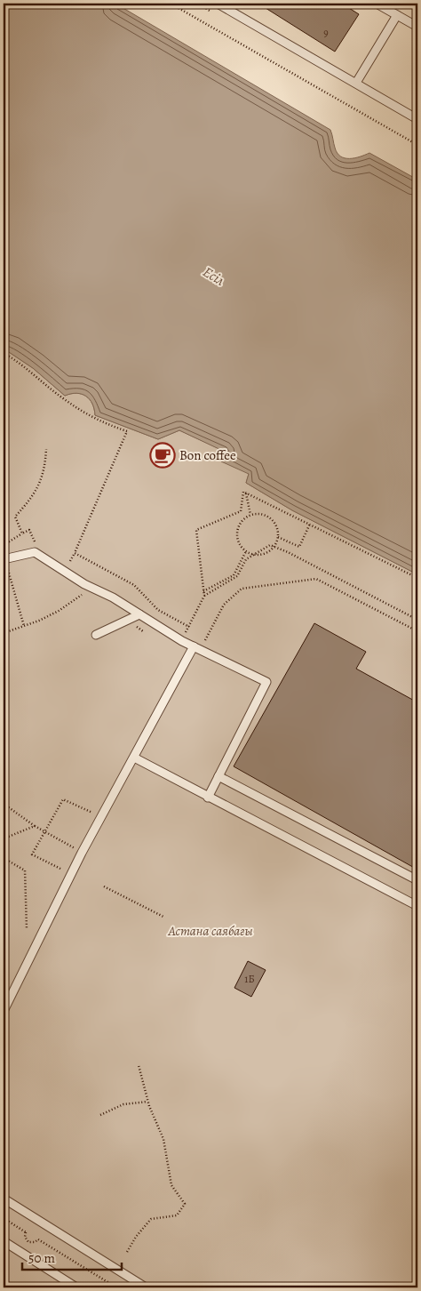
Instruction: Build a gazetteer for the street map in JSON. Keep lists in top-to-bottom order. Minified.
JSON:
{"water":["Есіл"],"parks":["Астана саябағы"],"places":{"cafe":["Bon coffee"]},"house_numbers":["9","1Б"],"scale_bar":"50 m"}
